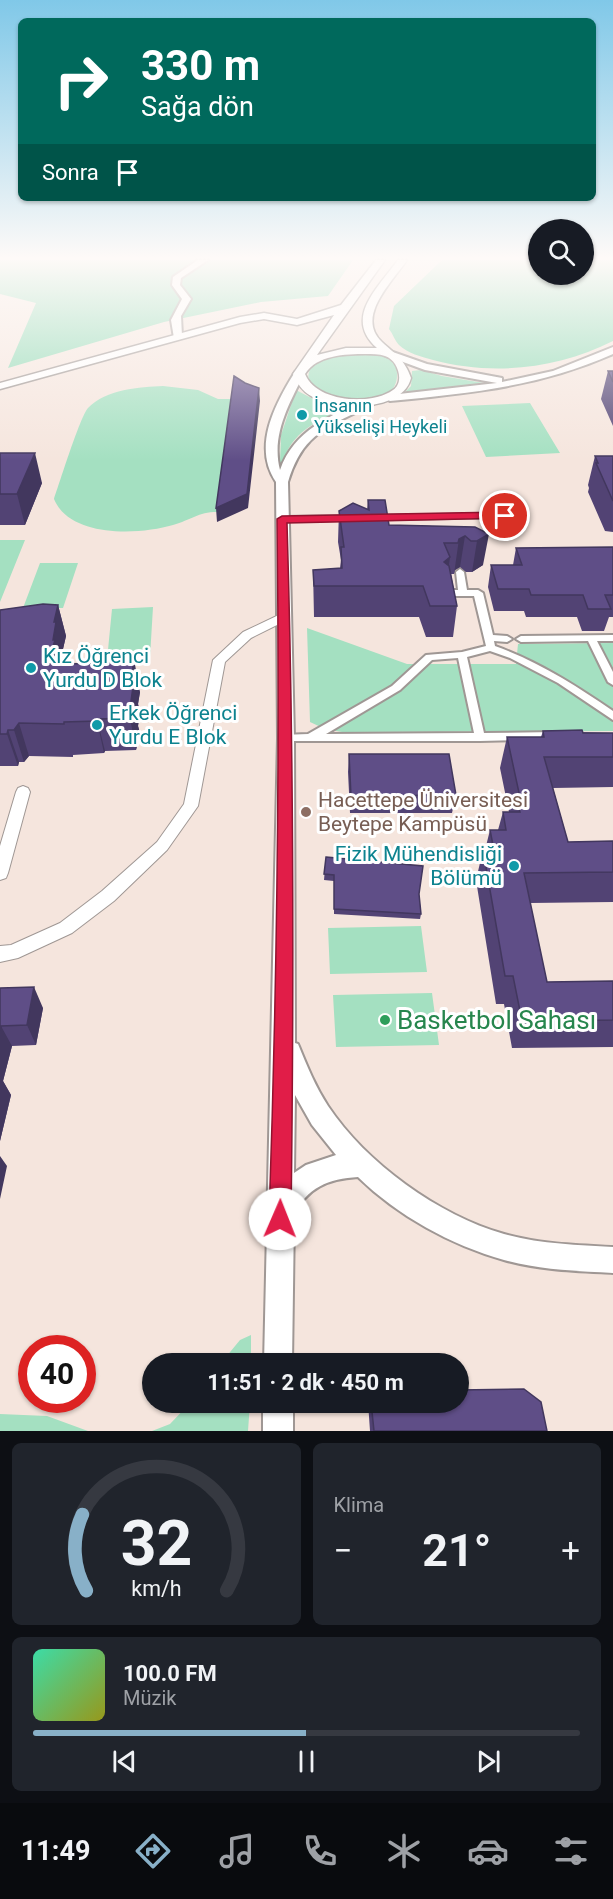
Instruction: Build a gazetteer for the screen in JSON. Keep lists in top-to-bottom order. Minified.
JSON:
{"places":["İnsanın Yükselişi Heykeli","Kız Öğrenci Yurdu D Blok","Erkek Öğrenci Yurdu E Blok","Hacettepe Üniversitesi Beytepe Kampüsü","Fizik Mühendisliği Bölümü","Basketbol Sahası"],"page":{"turn":["330 m","Sağa dön"],"then":"Sonra","limit":"40","trip":"11:51 · 2 dk · 450 m","tile":"Klima","heat":["−","21°","+"],"song":["100.0 FM","Müzik"],"tabs":"11:49","gauge":["32","km/h"]}}
